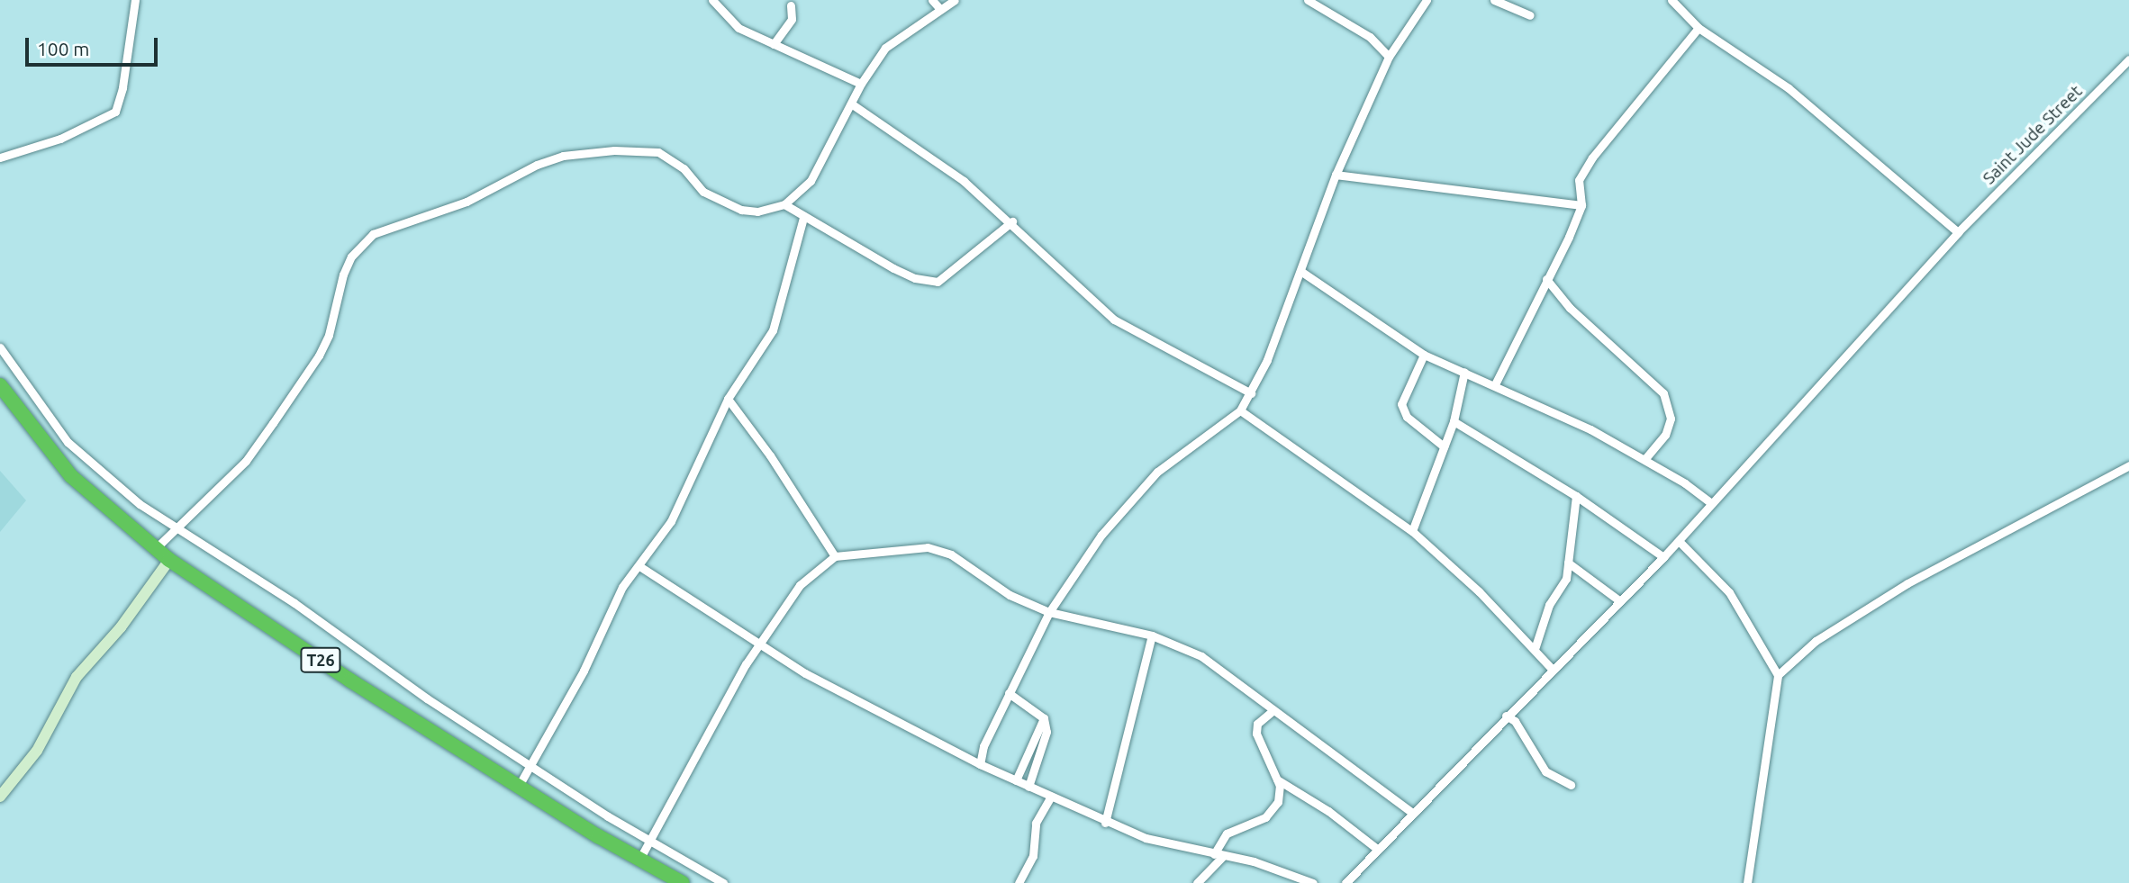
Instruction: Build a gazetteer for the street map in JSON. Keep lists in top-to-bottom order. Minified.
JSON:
{"streets":{"highway":["T26"],"street":["Saint Jude Street"]},"scale_bar":"100 m"}
